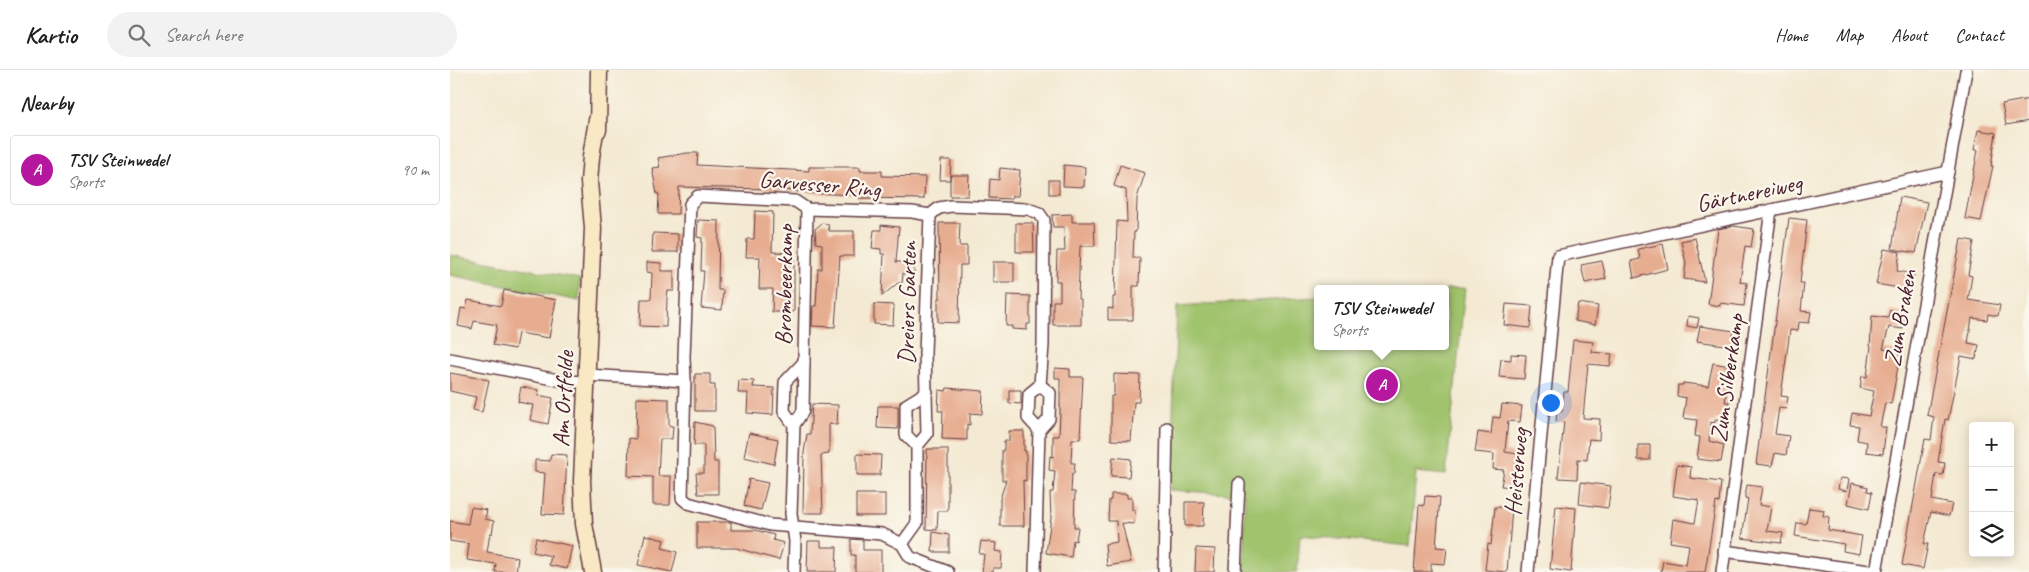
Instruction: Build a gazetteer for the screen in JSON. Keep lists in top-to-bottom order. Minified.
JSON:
{"streets":{"street":["Garvesser Ring","Gärtnereiweg","Brombeerkamp","Dreiers Garten","Zum Braken","Zum Silberkamp","Am Ortfelde","Heisterweg"]},"crossings":[["Garvesser Ring","Brombeerkamp"],["Garvesser Ring","Dreiers Garten"],["Gärtnereiweg","Zum Braken"],["Gärtnereiweg","Zum Silberkamp"],["Gärtnereiweg","Heisterweg"]],"page":{"header":"Kartio","search":"Search here","nav":["Home","Map","About","Contact"],"heading":"Nearby","list":[{"mark":"A","name":"TSV Steinwedel","note":"Sports","value":"90 m"}],"popup":["TSV Steinwedel","Sports"],"pins":"A","map_buttons":["+","−"]}}
